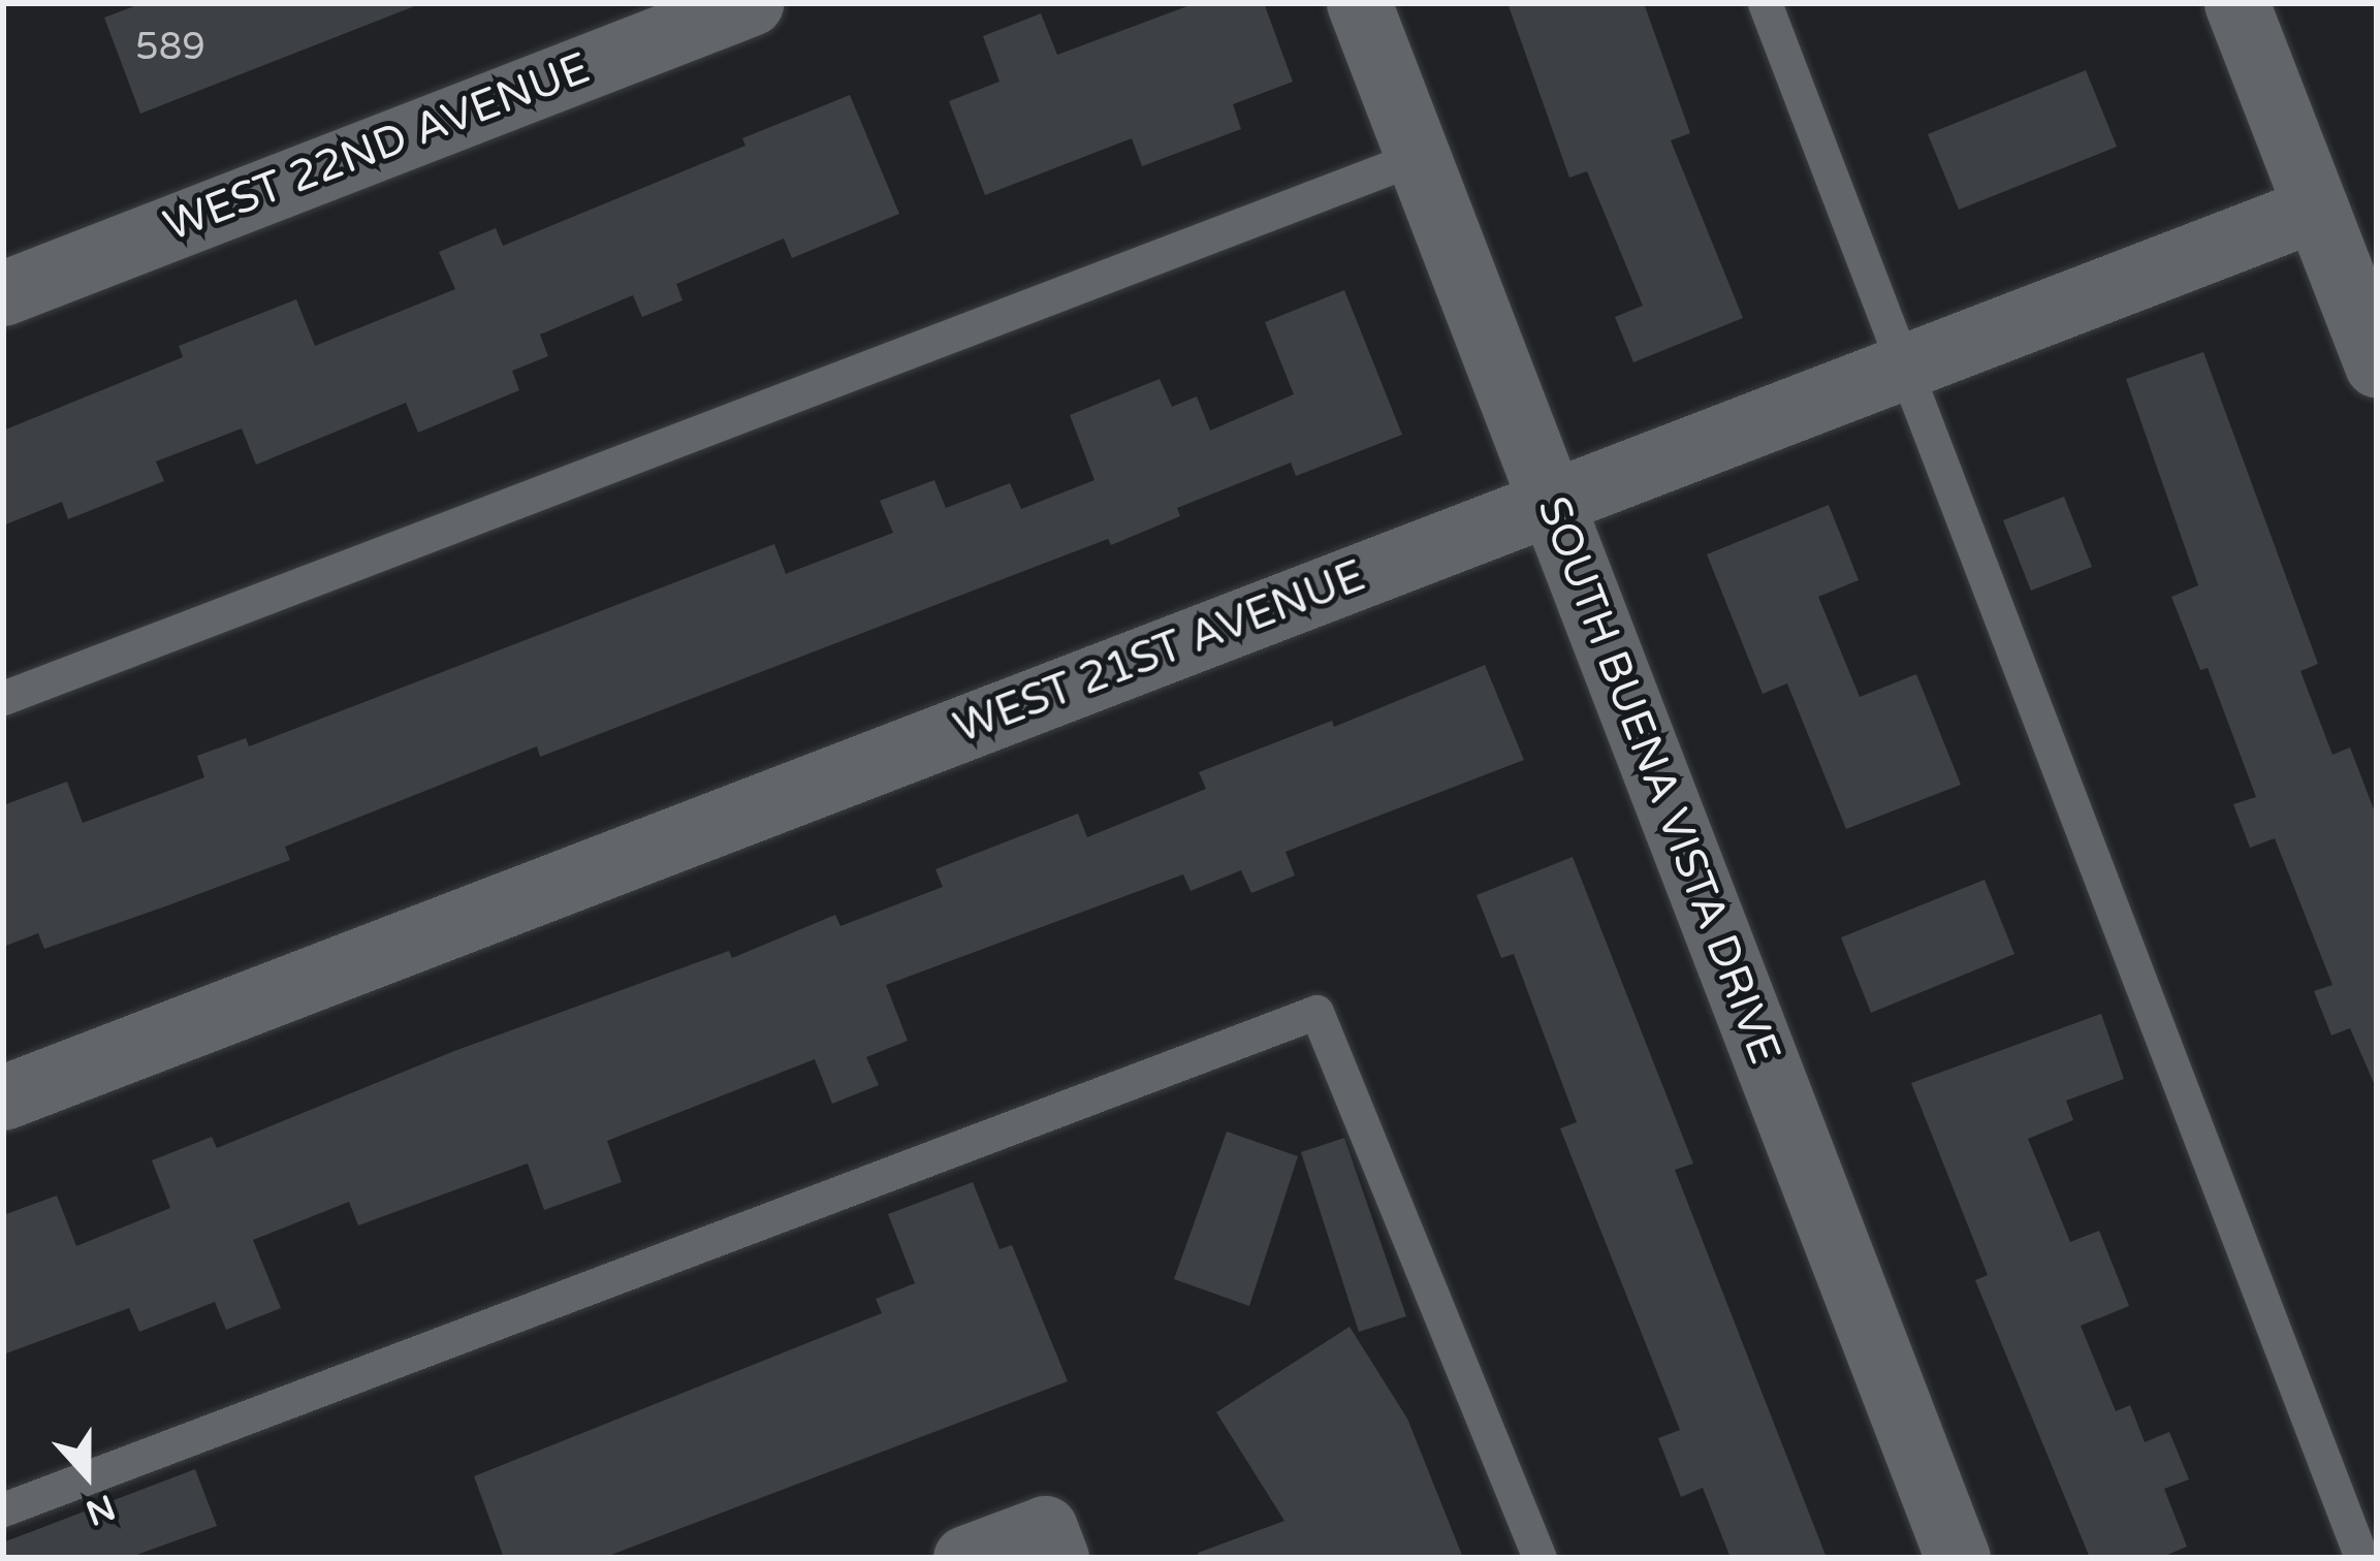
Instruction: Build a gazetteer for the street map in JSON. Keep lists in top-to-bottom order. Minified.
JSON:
{"streets":{"street":["WEST 22ND AVENUE","WEST 21ST AVENUE","SOUTH BUENA VISTA DRIVE"]},"crossings":[["WEST 21ST AVENUE","SOUTH BUENA VISTA DRIVE"]],"house_numbers":["589"],"north":"bottom"}
